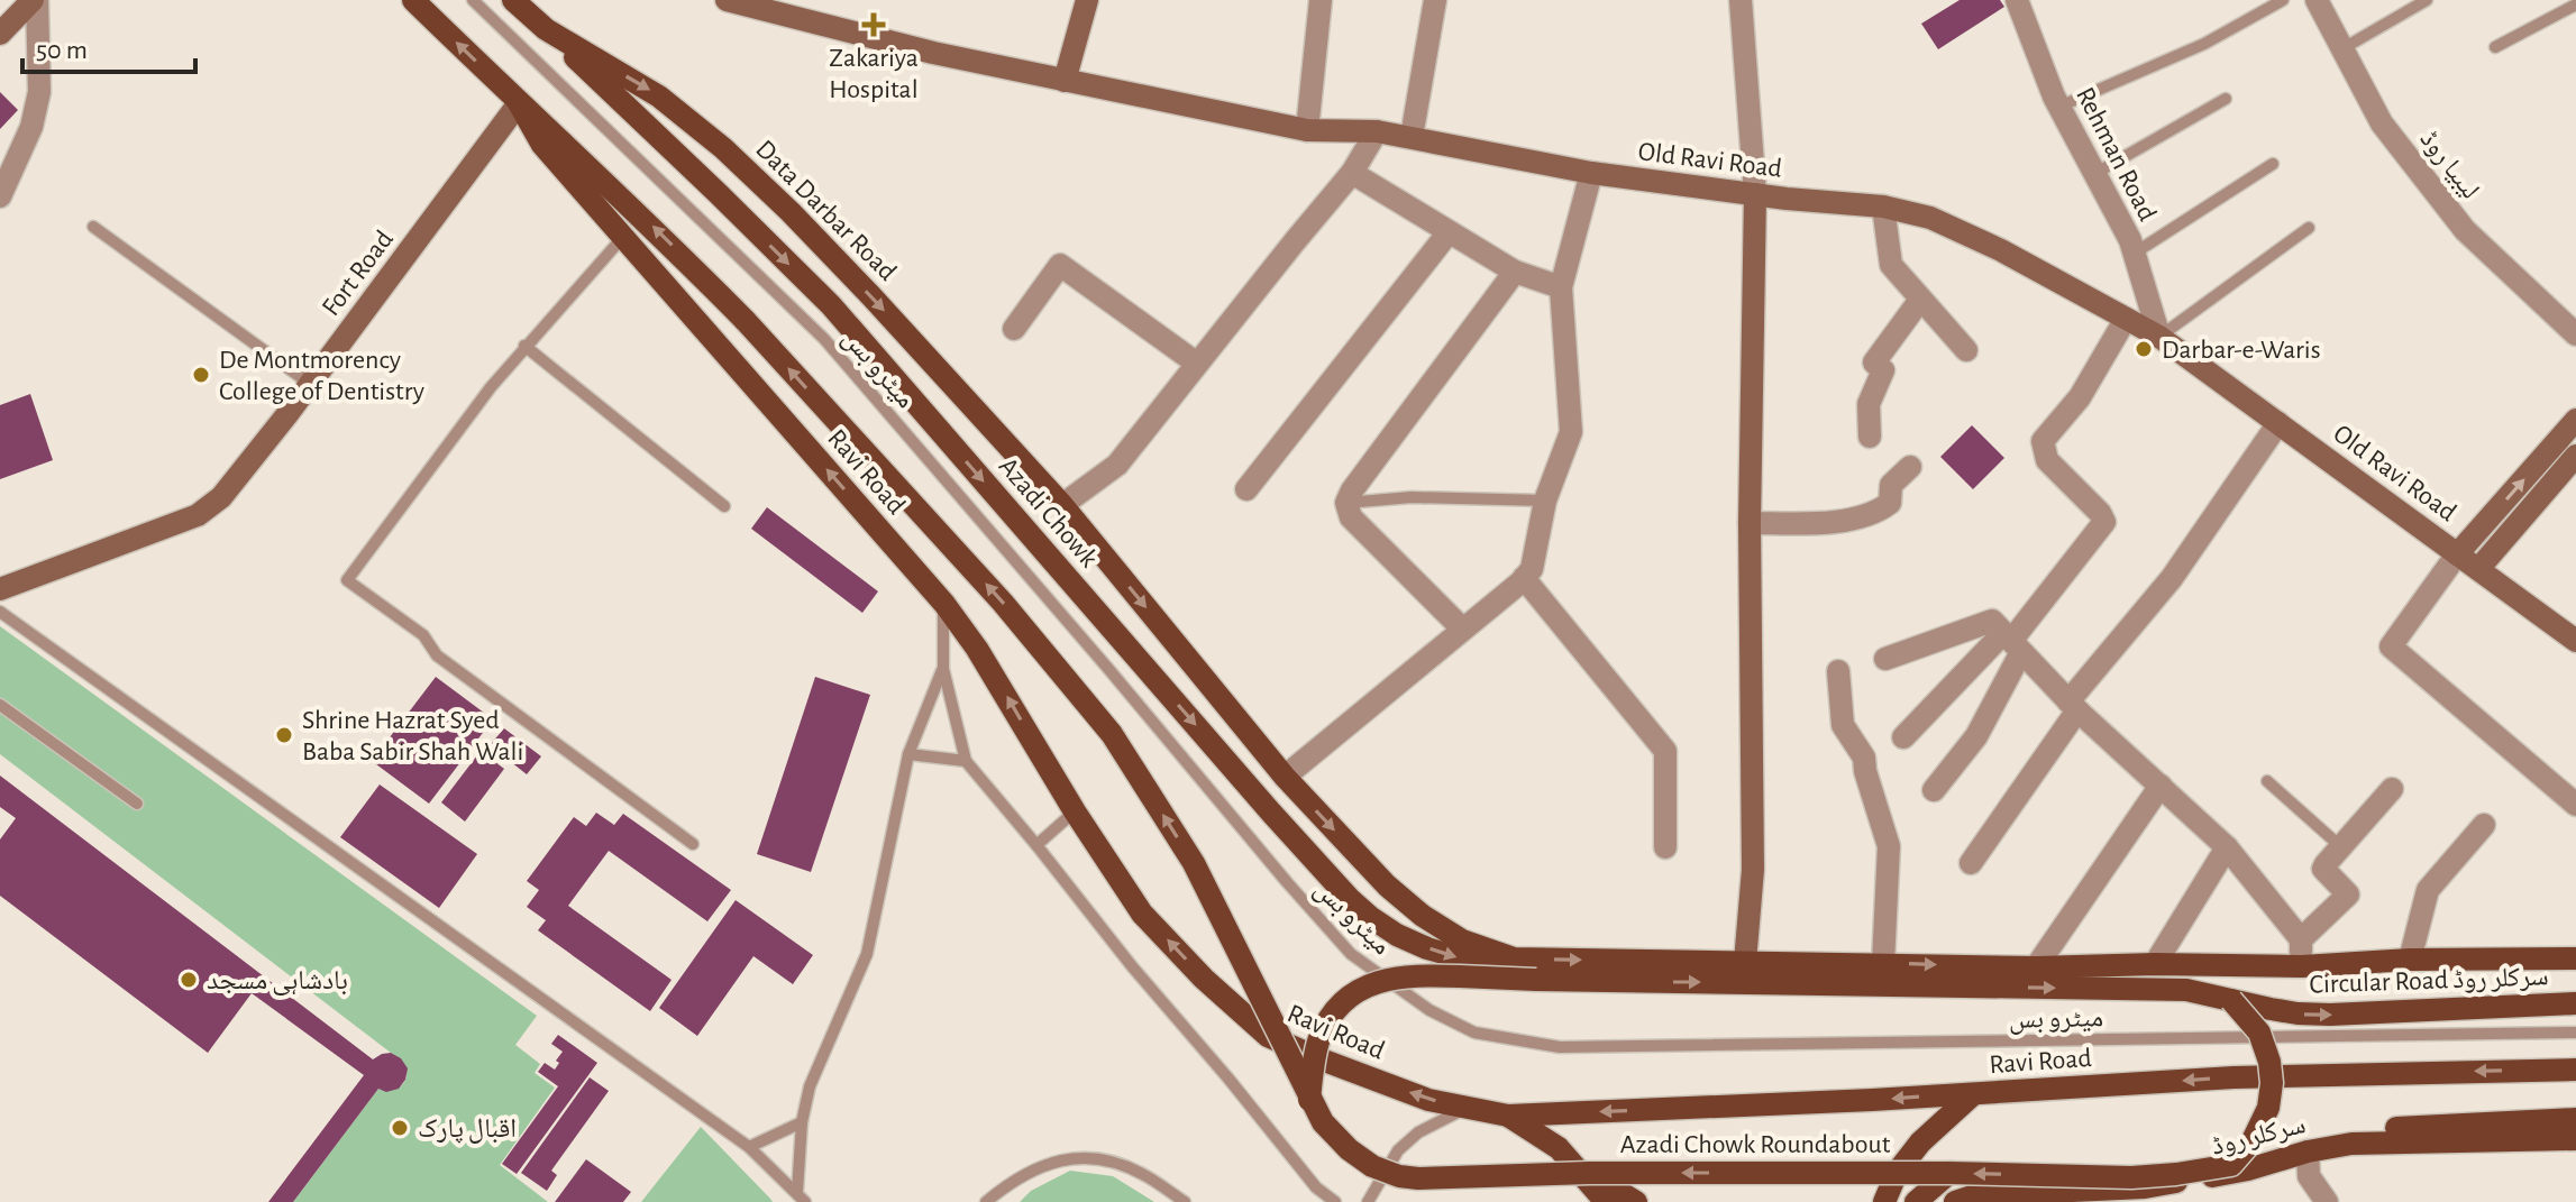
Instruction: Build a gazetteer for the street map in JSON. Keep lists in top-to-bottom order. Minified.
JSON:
{"streets":{"main road":["Data Darbar Road","Ravi Road","Azadi Chowk","Circular Road سرکلر روڈ","سرکلر روڈ","Azadi Chowk Roundabout"],"street":["Rehman Road","Old Ravi Road","لیبیا روڈ","Fort Road"],"lane":["میٹرو بس"]},"crossings":[["Rehman Road","Old Ravi Road"],["Data Darbar Road","Azadi Chowk"],["Fort Road","Ravi Road"]],"places":{"health":["Zakariya Hospital"],"other":["Darbar-e-Waris","De Montmorency College of Dentistry","Shrine Hazrat Syed Baba Sabir Shah Wali","بادشاہی مسجد","اقبال پارک"]},"scale_bar":"50 m"}
